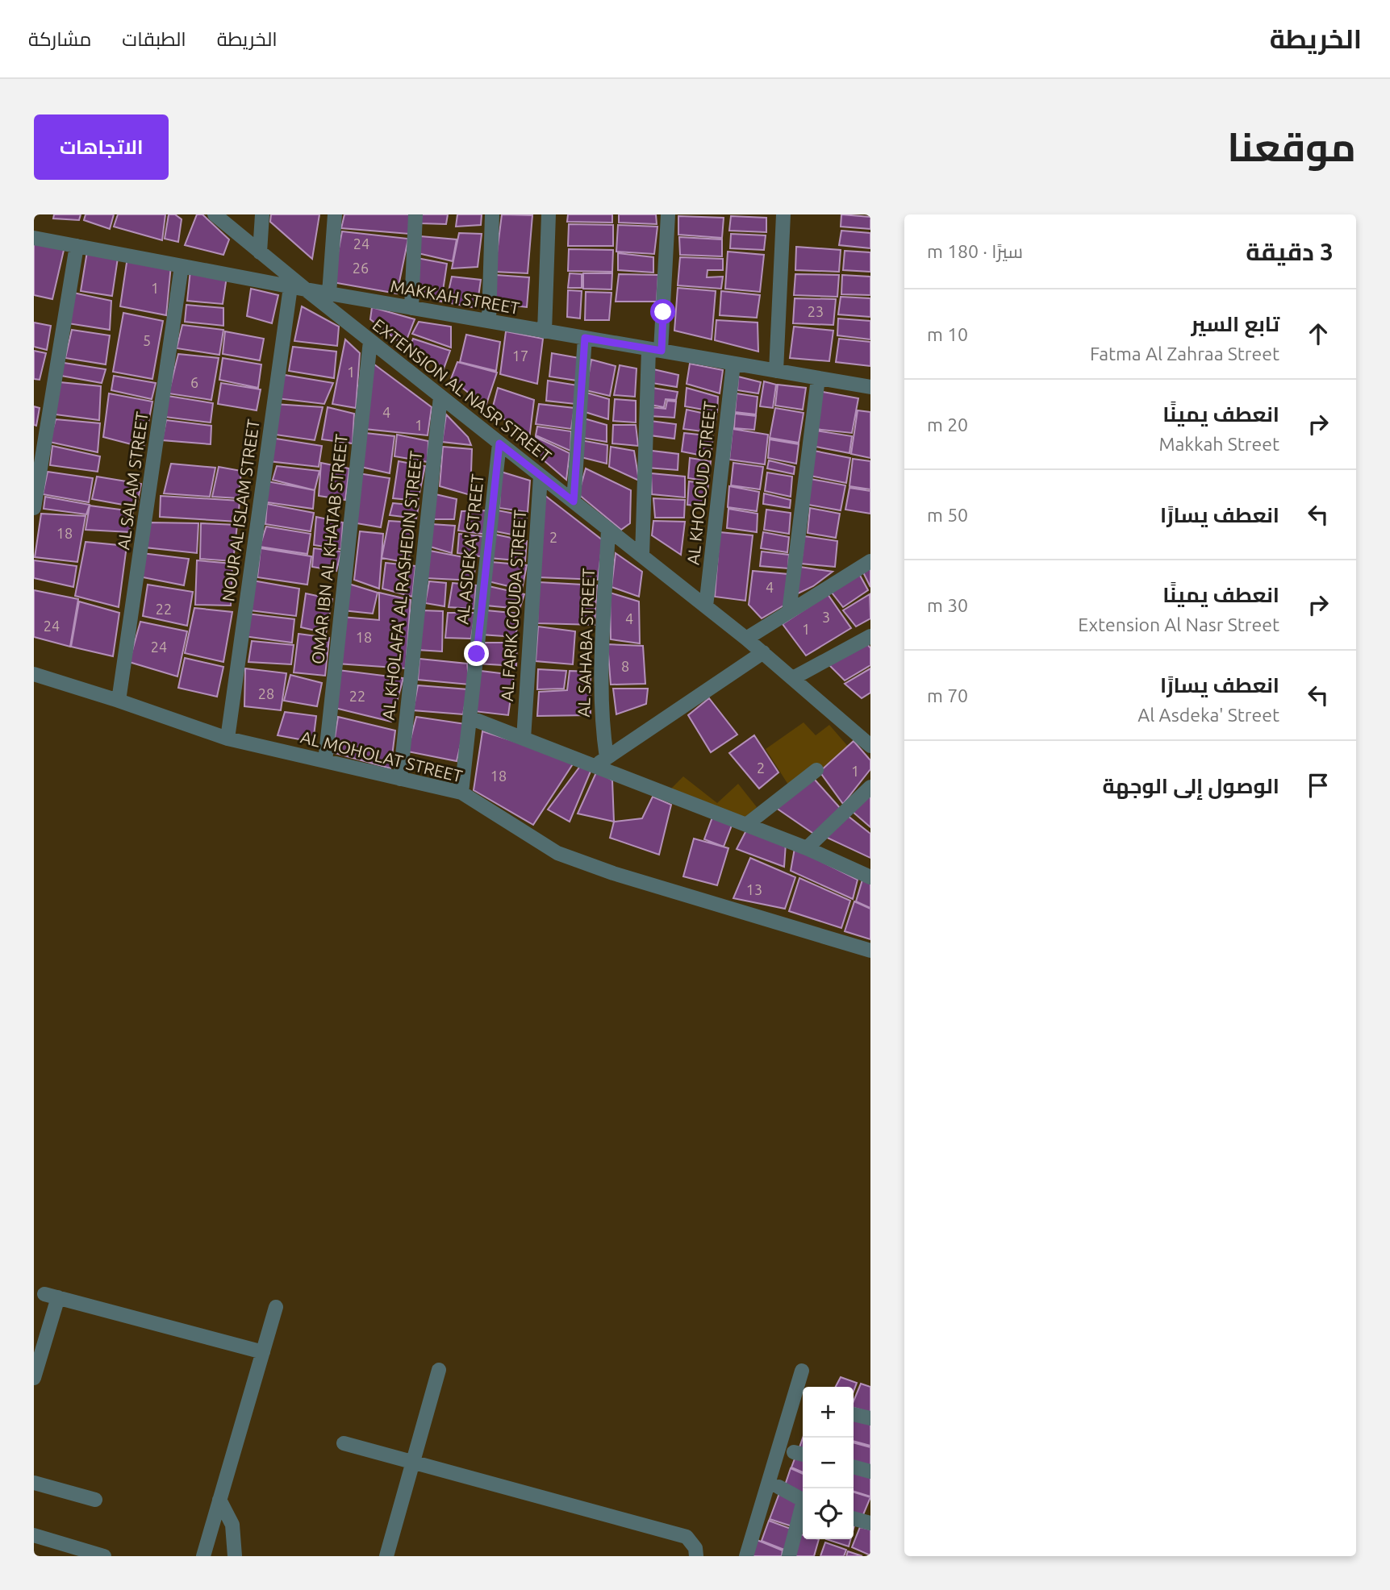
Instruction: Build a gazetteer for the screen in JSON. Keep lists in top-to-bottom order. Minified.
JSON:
{"streets":{"street":["MAKKAH STREET","EXTENSION AL NASR STREET","AL SALAM STREET","AL KHOLOUD STREET","NOUR AL ISLAM STREET","OMAR IBN AL KHATAB STREET","AL ASDEKA' STREET","AL KHOLAFA' AL RASHEDIN STREET","AL FARIK GOUDA STREET","AL SAHABA STREET","AL MOHOLAT STREET"]},"crossings":[["MAKKAH STREET","EXTENSION AL NASR STREET"],["MAKKAH STREET","AL SALAM STREET"],["MAKKAH STREET","AL KHOLOUD STREET"],["MAKKAH STREET","NOUR AL ISLAM STREET"],["EXTENSION AL NASR STREET","AL KHOLOUD STREET"],["EXTENSION AL NASR STREET","OMAR IBN AL KHATAB STREET"],["EXTENSION AL NASR STREET","AL ASDEKA' STREET"],["EXTENSION AL NASR STREET","AL KHOLAFA' AL RASHEDIN STREET"],["EXTENSION AL NASR STREET","AL FARIK GOUDA STREET"],["EXTENSION AL NASR STREET","AL SAHABA STREET"],["AL SALAM STREET","AL MOHOLAT STREET"],["NOUR AL ISLAM STREET","AL MOHOLAT STREET"],["OMAR IBN AL KHATAB STREET","AL MOHOLAT STREET"],["AL ASDEKA' STREET","AL MOHOLAT STREET"],["AL KHOLAFA' AL RASHEDIN STREET","AL MOHOLAT STREET"]],"house_numbers":["24","26","1","23","5","17","1","6","4","1","18","2","4","22","3","4","24","1","18","24","8","28","22","2","1","18","13"],"page":{"header":"الخريطة","nav":["الخريطة","الطبقات","مشاركة"],"title":"موقعنا","buttons":"الاتجاهات","heading":["3 دقيقة","سيرًا · 180 m"],"list":[["تابع السير","Fatma Al Zahraa Street","10 m"],["انعطف يمينًا","Makkah Street","20 m"],["انعطف يسارًا","50 m"],["انعطف يمينًا","Extension Al Nasr Street","30 m"],["انعطف يسارًا","Al Asdeka' Street","70 m"],"الوصول إلى الوجهة"],"map_buttons":["+","−"]}}
